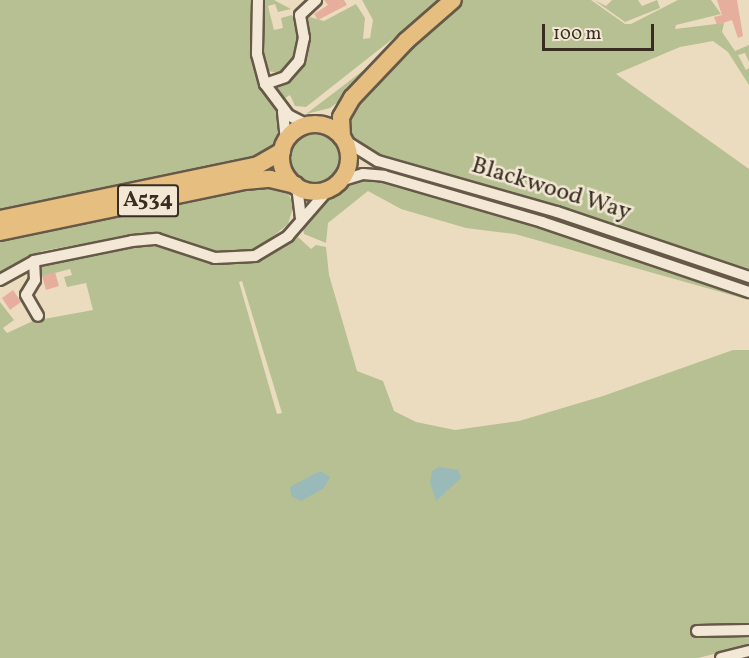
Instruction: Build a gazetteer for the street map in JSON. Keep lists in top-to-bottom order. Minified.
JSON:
{"streets":{"highway":["A534"],"street":["Blackwood Way"]},"crossings":[["Blackwood Way","A534"]],"scale_bar":"100 m"}
